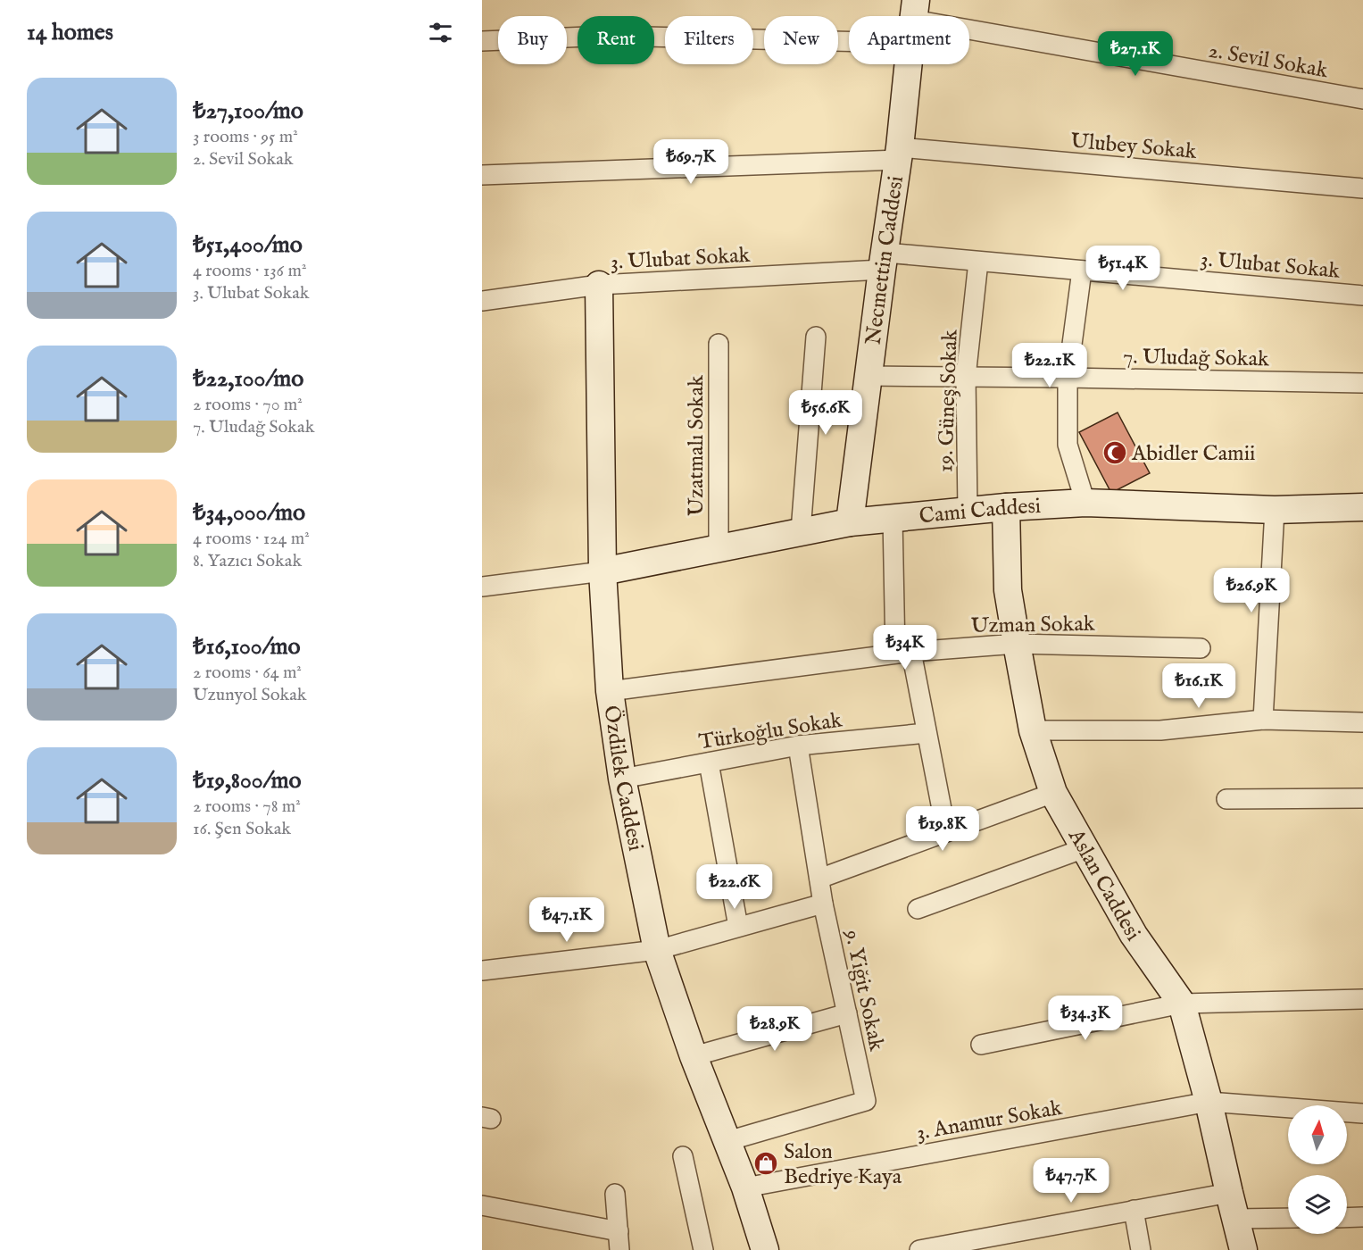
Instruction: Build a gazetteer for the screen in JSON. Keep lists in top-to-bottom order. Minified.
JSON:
{"streets":{"main road":["Necmettin Caddesi","Cami Caddesi","Özdilek Caddesi","Aslan Caddesi"],"street":["2. Sevil Sokak","Ulubey Sokak","3. Ulubat Sokak","7. Uludağ Sokak","19. Güneş Sokak","Uzatmalı Sokak","Uzman Sokak","Türkoğlu Sokak","9. Yiğit Sokak","3. Anamur Sokak"]},"crossings":[["Ulubey Sokak","Necmettin Caddesi"],["3. Ulubat Sokak","Necmettin Caddesi"],["3. Ulubat Sokak","19. Güneş Sokak"],["3. Ulubat Sokak","Özdilek Caddesi"],["Necmettin Caddesi","7. Uludağ Sokak"],["Necmettin Caddesi","Cami Caddesi"],["7. Uludağ Sokak","19. Güneş Sokak"],["19. Güneş Sokak","Cami Caddesi"],["Uzatmalı Sokak","Cami Caddesi"],["Cami Caddesi","Özdilek Caddesi"],["Cami Caddesi","Aslan Caddesi"],["Uzman Sokak","Özdilek Caddesi"],["Uzman Sokak","Aslan Caddesi"],["Türkoğlu Sokak","Özdilek Caddesi"],["Türkoğlu Sokak","9. Yiğit Sokak"],["Özdilek Caddesi","9. Yiğit Sokak"],["Özdilek Caddesi","3. Anamur Sokak"],["Aslan Caddesi","3. Anamur Sokak"]],"places":{"mosque":["Abidler Camii"],"shop":["Salon Bedriye Kaya"]},"north":"top","page":{"heading":"14 homes","chip":["Buy","Rent","Filters","New","Apartment"],"price":["₺27.1K","₺69.7K","₺51.4K","₺22.1K","₺56.6K","₺26.9K","₺34K","₺16.1K","₺19.8K","₺22.6K","₺47.1K","₺34.3K","₺28.9K","₺47.7K"],"list":[{"name":"₺27,100/mo","note":"3 rooms · 95 m² · 2. Sevil Sokak"},{"name":"₺51,400/mo","note":"4 rooms · 136 m² · 3. Ulubat Sokak"},{"name":"₺22,100/mo","note":"2 rooms · 70 m² · 7. Uludağ Sokak"},{"name":"₺34,000/mo","note":"4 rooms · 124 m² · 8. Yazıcı Sokak"},{"name":"₺16,100/mo","note":"2 rooms · 64 m² · Uzunyol Sokak"},{"name":"₺19,800/mo","note":"2 rooms · 78 m² · 16. Şen Sokak"}]}}
